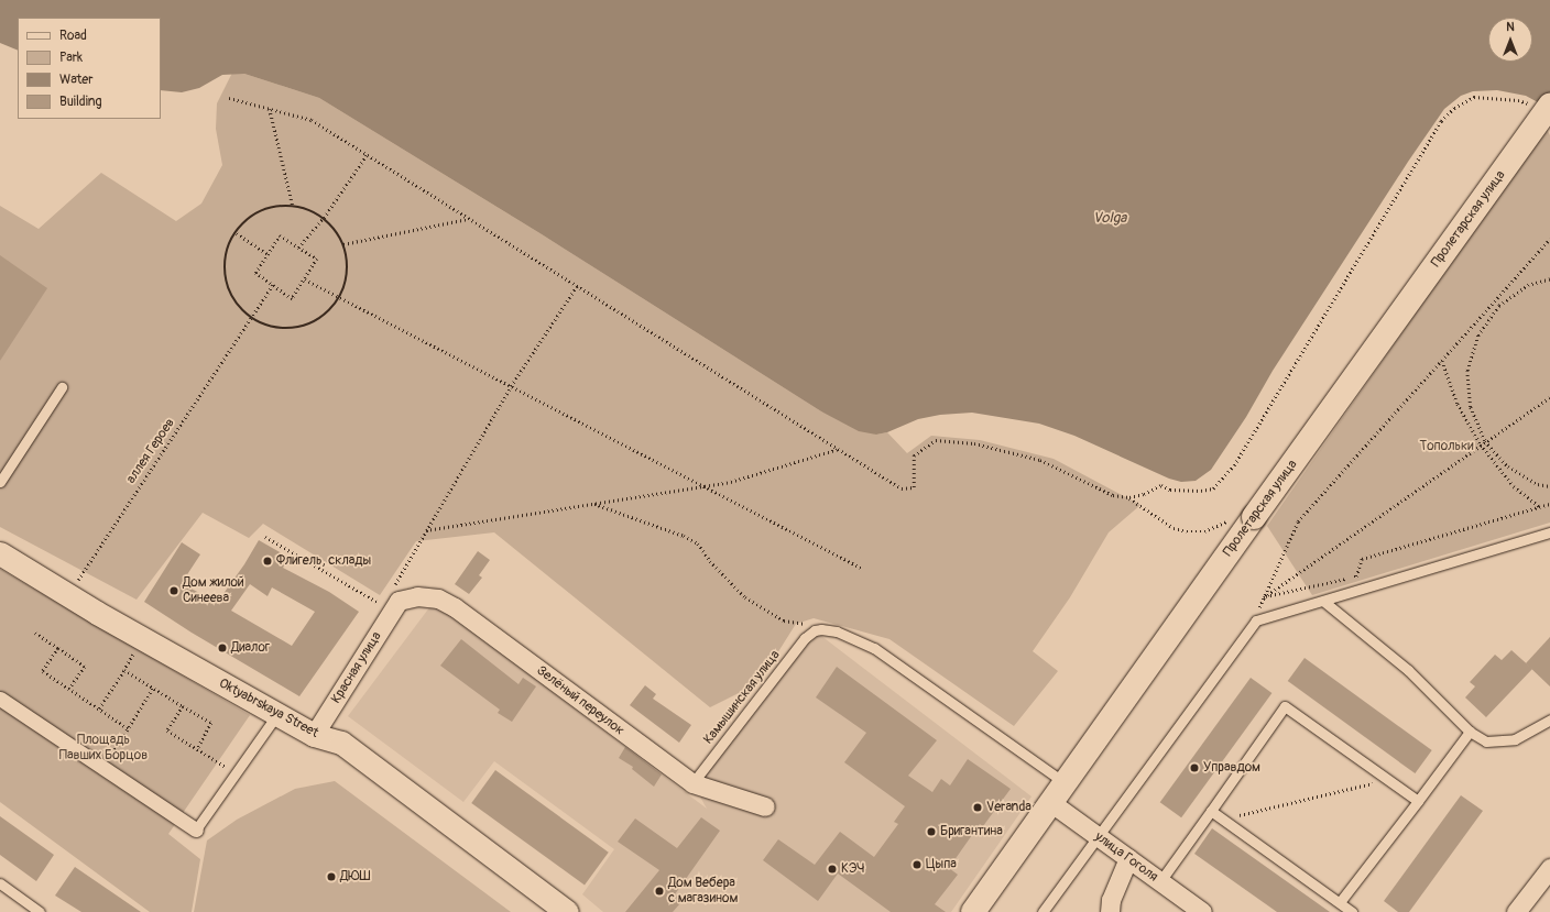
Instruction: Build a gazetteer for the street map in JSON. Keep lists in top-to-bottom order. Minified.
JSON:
{"streets":{"main road":["Пролетарская улица"],"street":["Красная улица","Зелёный переулок","Oktyabrskaya Street","улица Гоголя"],"lane":["Камышинская улица"],"path":["аллея Героев"]},"crossings":[["Пролетарская улица","улица Гоголя"],["аллея Героев","Oktyabrskaya Street"],["Красная улица","Зелёный переулок"],["Красная улица","Oktyabrskaya Street"],["Камышинская улица","Зелёный переулок"]],"water":["Volga"],"parks":["Топольки","Площадь Павших Борцов"],"places":["Флигель, склады","Дом жилой Синеева","Диалог","Управдом","Veranda","Бригантина","Цыпа","КЭЧ","ДЮШ","Дом Вебера с магазином"],"legend":["Road","Park","Water","Building"],"north":"top"}
